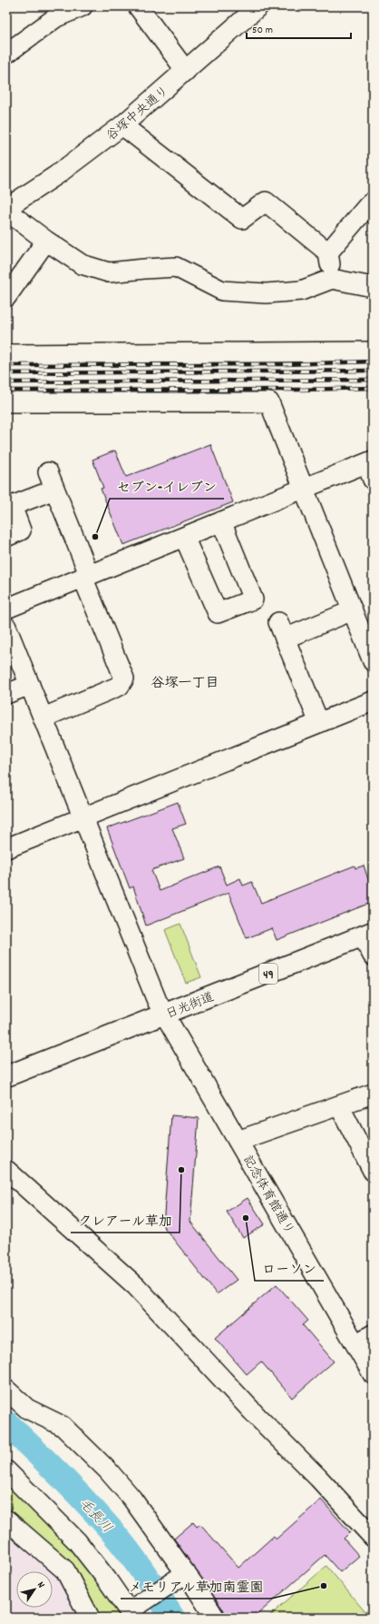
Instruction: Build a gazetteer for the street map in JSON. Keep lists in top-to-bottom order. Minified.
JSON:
{"streets":{"main road":["49","日光街道"],"street":["谷塚中央通り","記念体育館通り"]},"crossings":[["日光街道","記念体育館通り"]],"districts":["谷塚一丁目"],"water":["毛長川"],"places":["セブン-イレブン","クレアール草加","ローソン","メモリアル草加南霊園"],"scale_bar":"50 m","north":"top right"}
